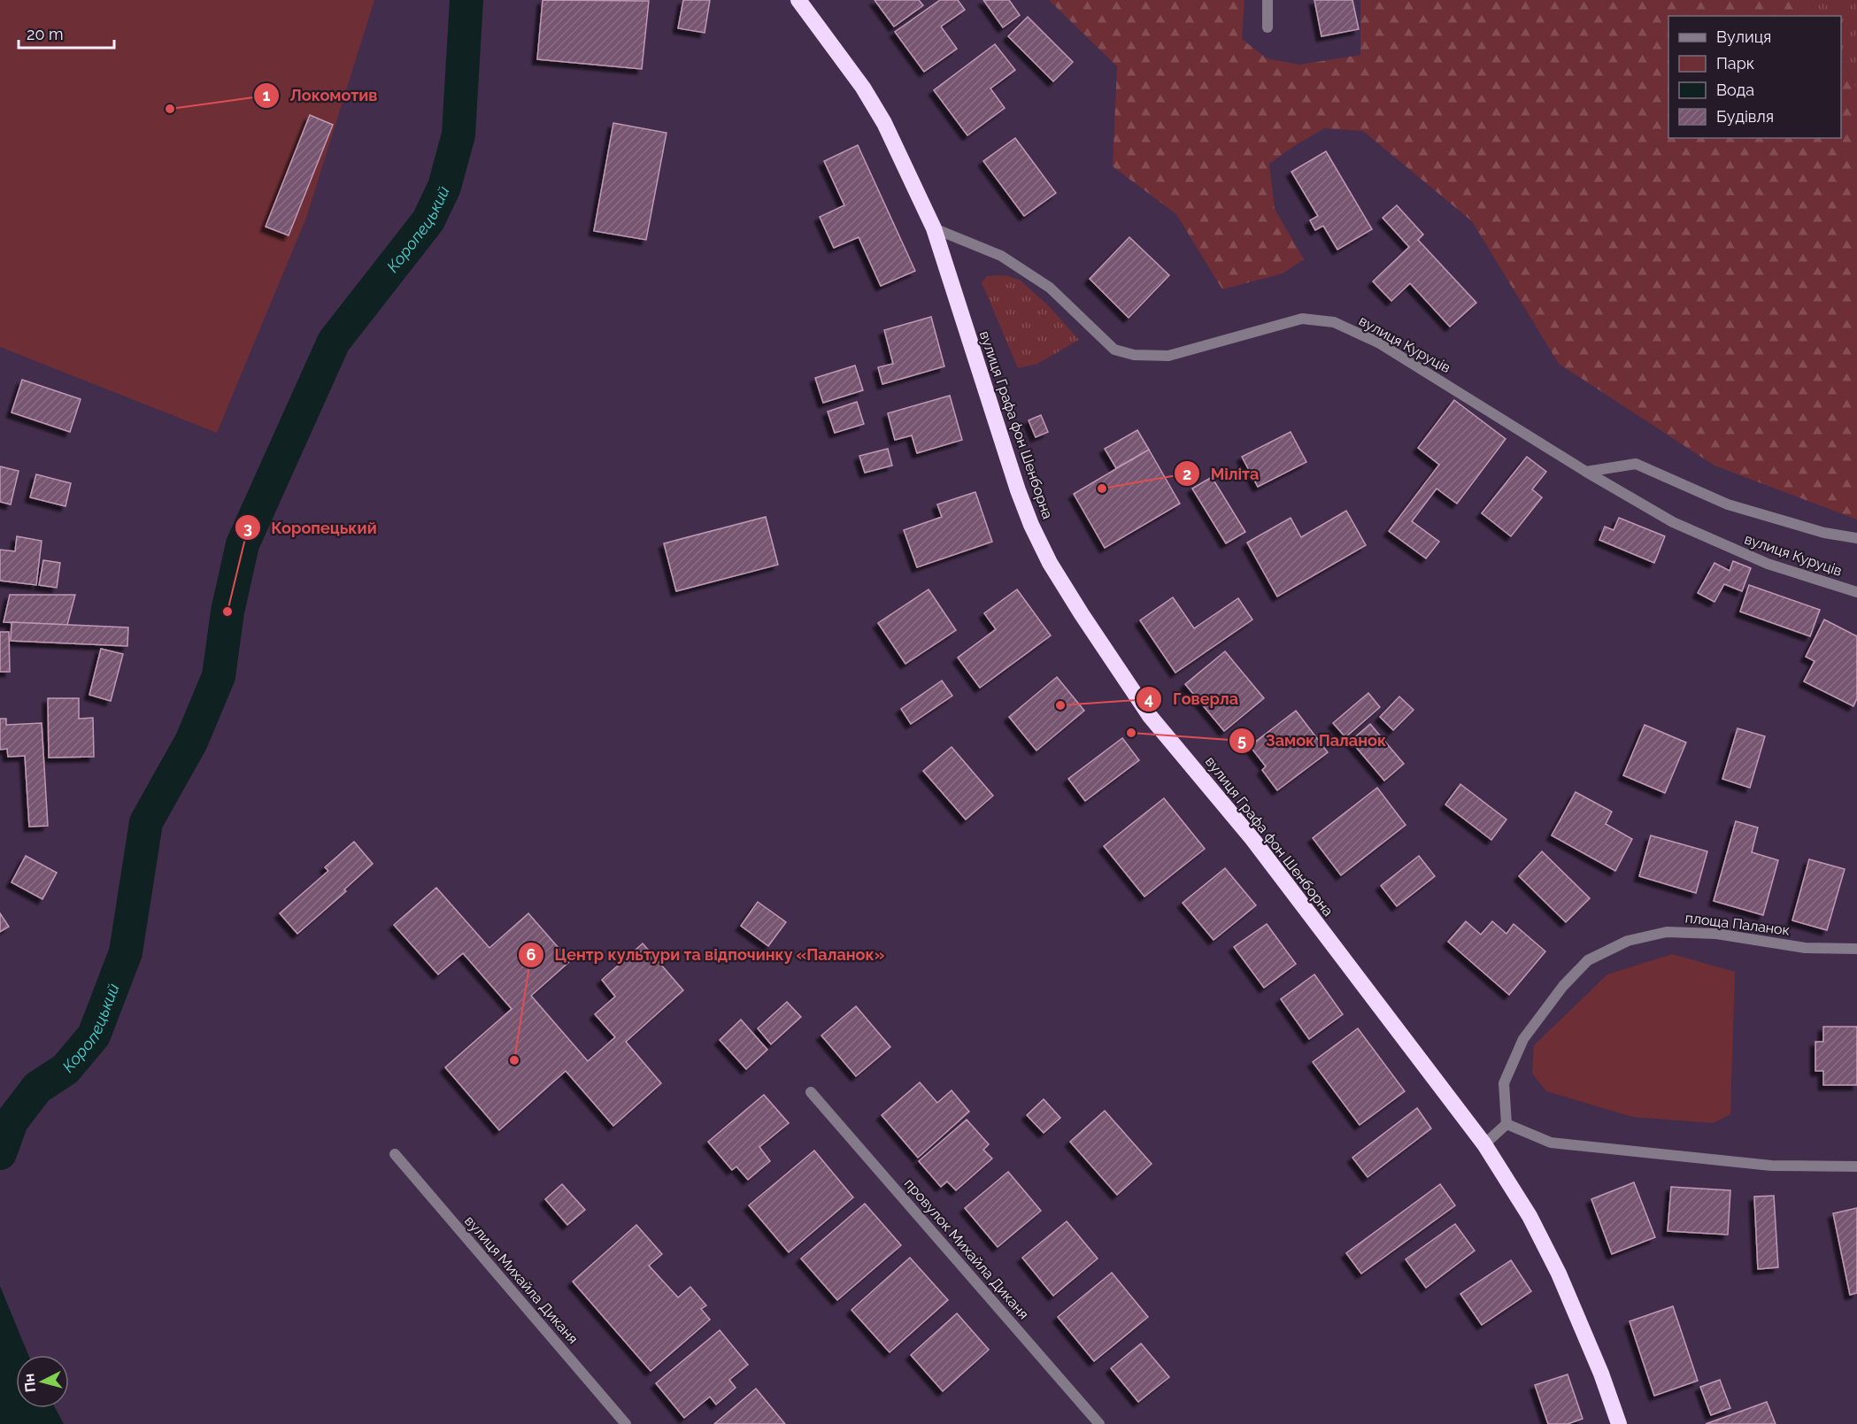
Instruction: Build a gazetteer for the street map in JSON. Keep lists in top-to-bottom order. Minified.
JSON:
{"streets":{"highway":["вулиця Графа фон Шенборна"],"street":["вулиця Куруців","площа Паланок","провулок Михайла Диканя","вулиця Михайла Диканя"]},"crossings":[["вулиця Куруців","вулиця Графа фон Шенборна"]],"water":["Коропецький"],"places":["Локомотив","Міліта","Коропецький","Говерла","Замок Паланок","Центр культури та відпочинку «Паланок»"],"legend":["Вулиця","Парк","Вода","Будівля"],"scale_bar":"20 m","north":"left"}
